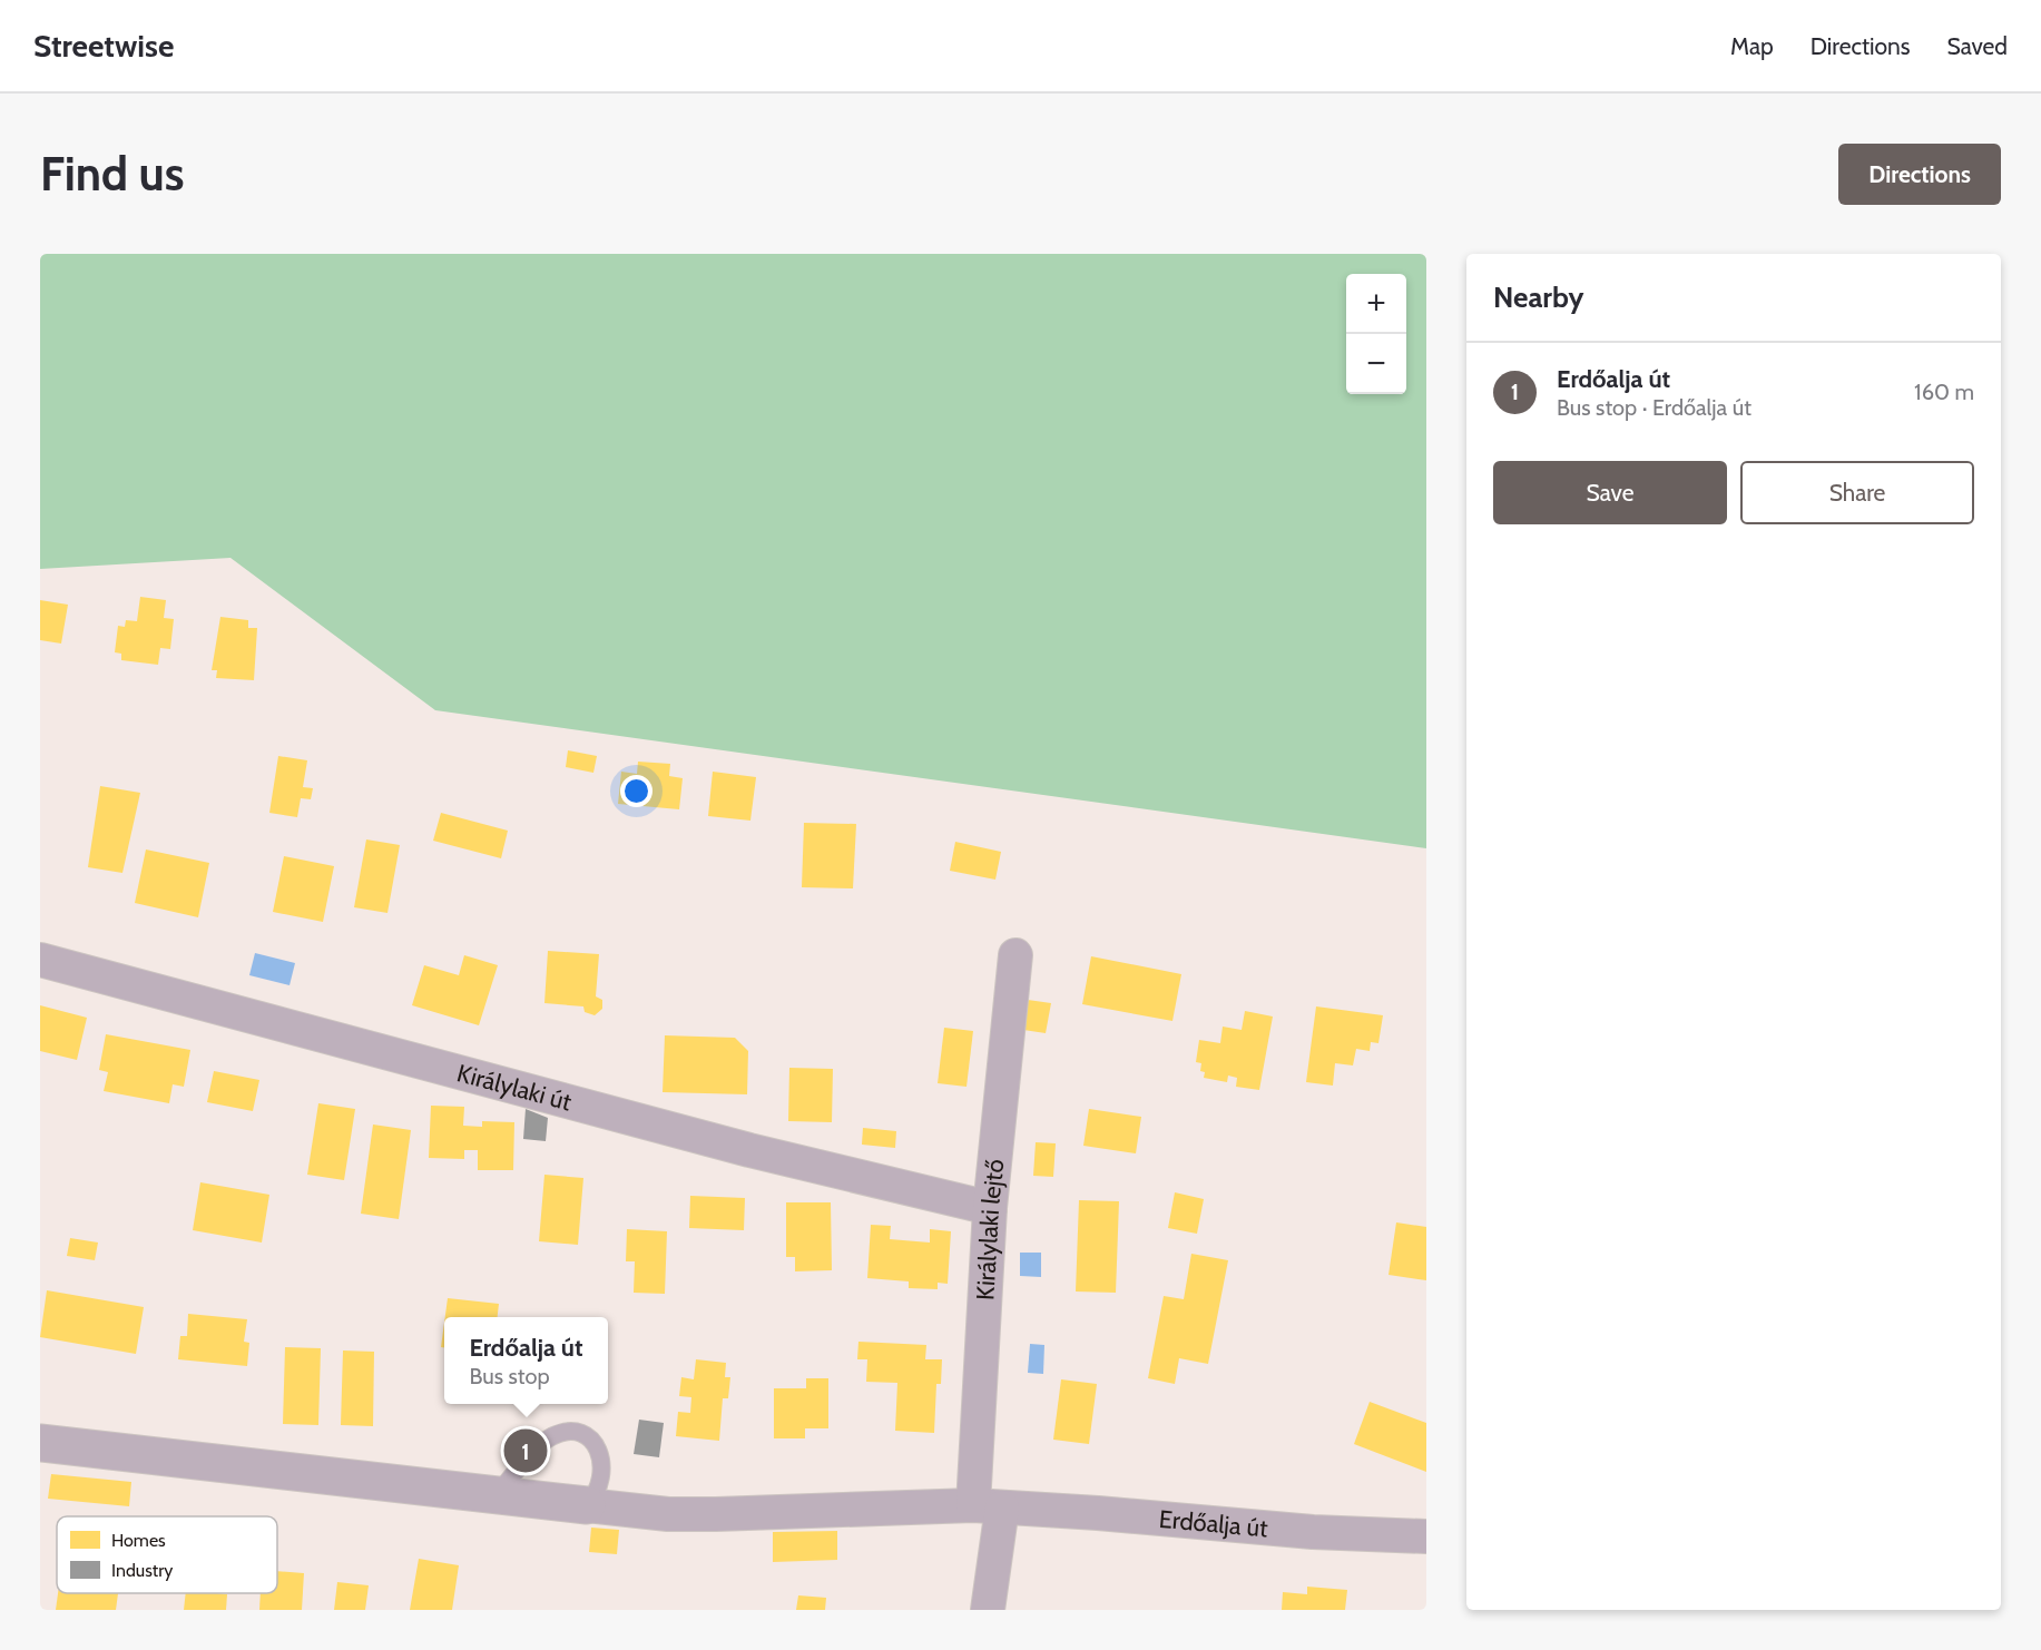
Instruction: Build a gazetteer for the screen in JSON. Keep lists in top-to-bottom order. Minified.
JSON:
{"streets":{"street":["Királylaki út","Királylaki lejtő","Erdőalja út"]},"crossings":[["Királylaki út","Királylaki lejtő"],["Királylaki lejtő","Erdőalja út"]],"legend":["Homes","Industry"],"page":{"header":"Streetwise","nav":["Map","Directions","Saved"],"buttons":["Directions",["Save","Share"]],"title":"Find us","heading":"Nearby","map_buttons":["+","−"],"list":[{"mark":"1","name":"Erdőalja út","note":"Bus stop · Erdőalja út","value":"160 m"}],"popup":["Erdőalja út","Bus stop"],"pins":"1"}}
